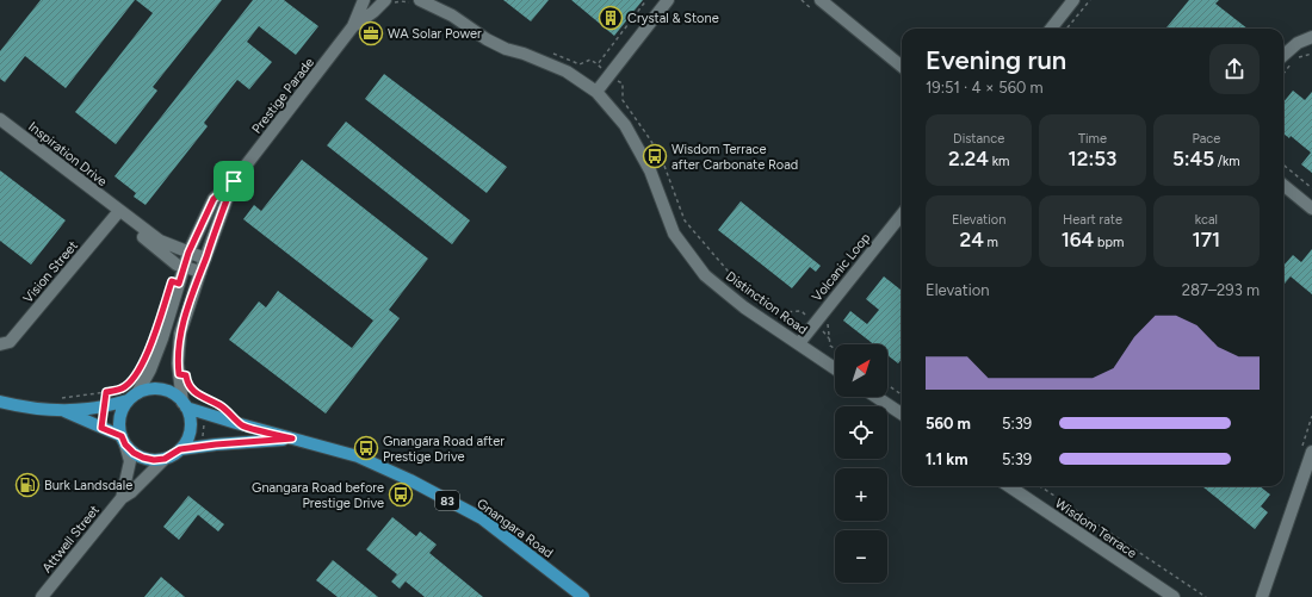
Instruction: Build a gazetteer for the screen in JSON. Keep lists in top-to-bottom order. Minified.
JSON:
{"streets":{"main road":["83","Gnangara Road"],"street":["Prestige Parade","Inspiration Drive","Volcanic Loop","Vision Street","Distinction Road","Wisdom Terrace","Attwell Street"]},"crossings":[["Prestige Parade","Inspiration Drive"],["Prestige Parade","Gnangara Road"],["Prestige Parade","Attwell Street"],["Inspiration Drive","Vision Street"],["Volcanic Loop","Distinction Road"],["Gnangara Road","Attwell Street"]],"places":{"building":["Crystal & Stone"],"office":["WA Solar Power"],"bus stop":["Wisdom Terrace after Carbonate Road","Gnangara Road after Prestige Drive","Gnangara Road before Prestige Drive"],"fuel station":["Burk Landsdale"]},"north":"top right","page":{"heading":["Evening run","19:51 · 4 × 560 m"],"stats":[["Distance","2.24 km"],["Time","12:53"],["Pace","5:45 /km"],["Elevation","24 m"],["Heart rate","164 bpm"],["kcal","171"]],"chart":["Elevation","287–293 m"],"map_buttons":["+","−"],"list":[{"name":"560 m","note":"5:39"},{"name":"1.1 km","note":"5:39"}]}}
